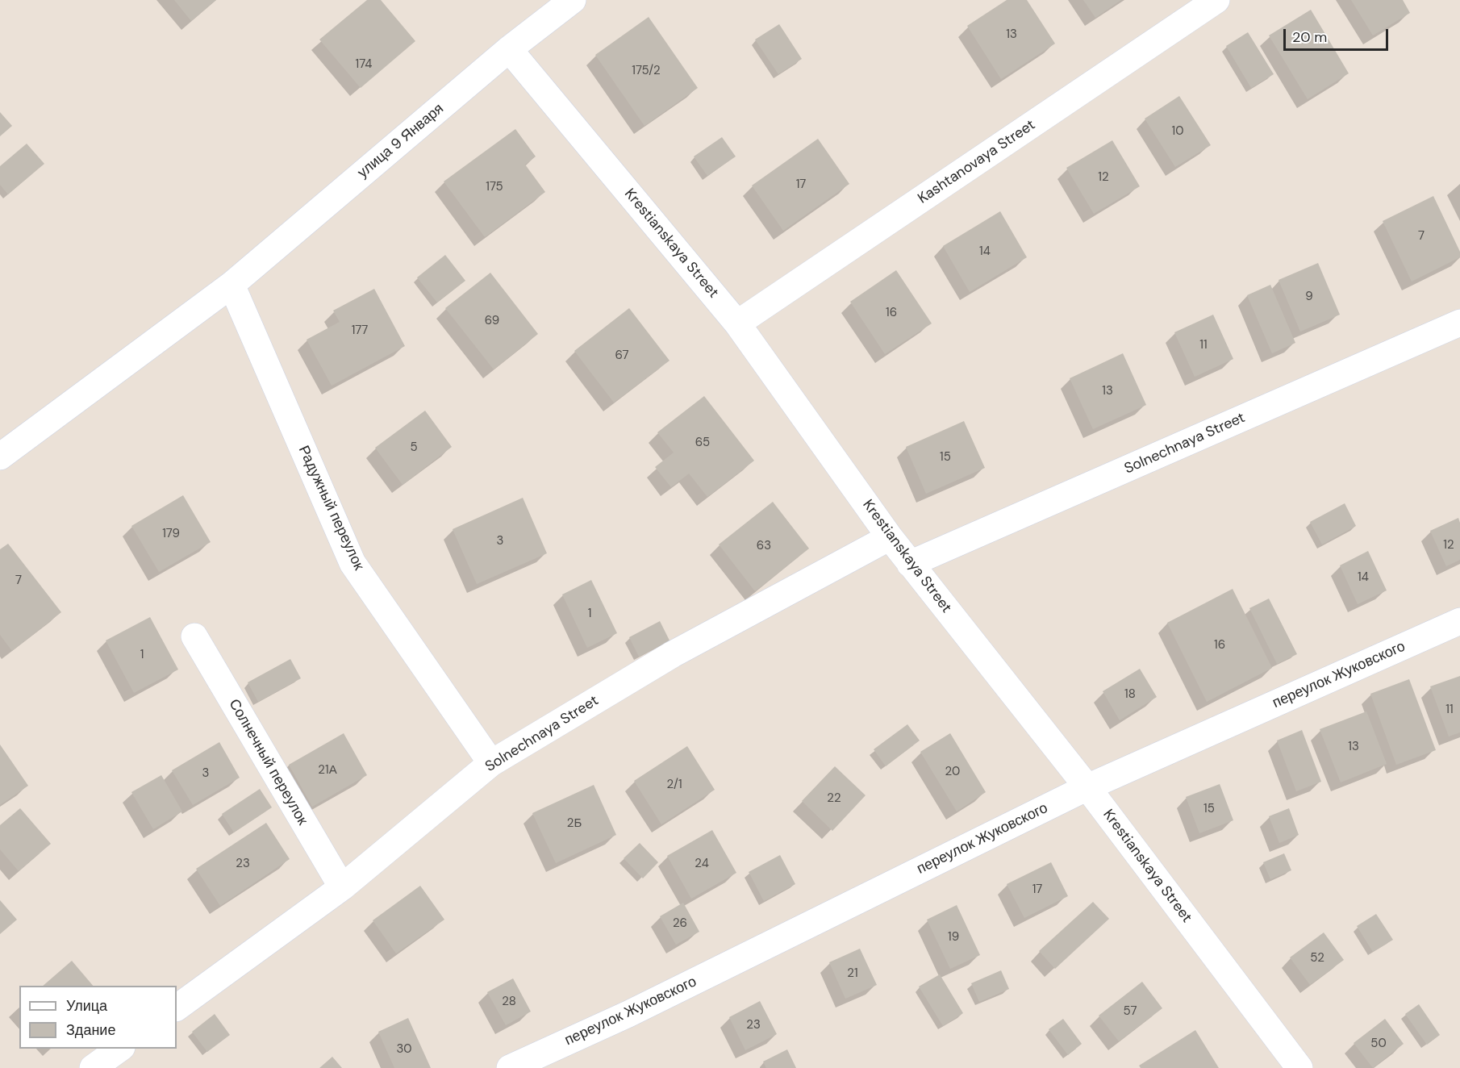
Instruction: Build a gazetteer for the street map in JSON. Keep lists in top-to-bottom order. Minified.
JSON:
{"streets":{"street":["улица 9 Января","Kashtanovaya Street","Krestianskaya Street","Solnechnaya Street","Радужный переулок","переулок Жуковского","Солнечный переулок"]},"crossings":[["улица 9 Января","Krestianskaya Street"],["улица 9 Января","Радужный переулок"],["Kashtanovaya Street","Krestianskaya Street"],["Krestianskaya Street","Solnechnaya Street"],["Krestianskaya Street","переулок Жуковского"],["Solnechnaya Street","Радужный переулок"],["Solnechnaya Street","Солнечный переулок"]],"house_numbers":["13","174","175/2","10","12","17","175","7","14","9","16","69","177","11","67","13","65","5","15","179","3","12","63","14","7","1","16","1","18","11","13","21А","20","3","2/1","22","15","2Б","23","24","17","26","19","52","21","28","57","23","50","30"],"legend":["Улица","Здание"],"scale_bar":"20 m"}
